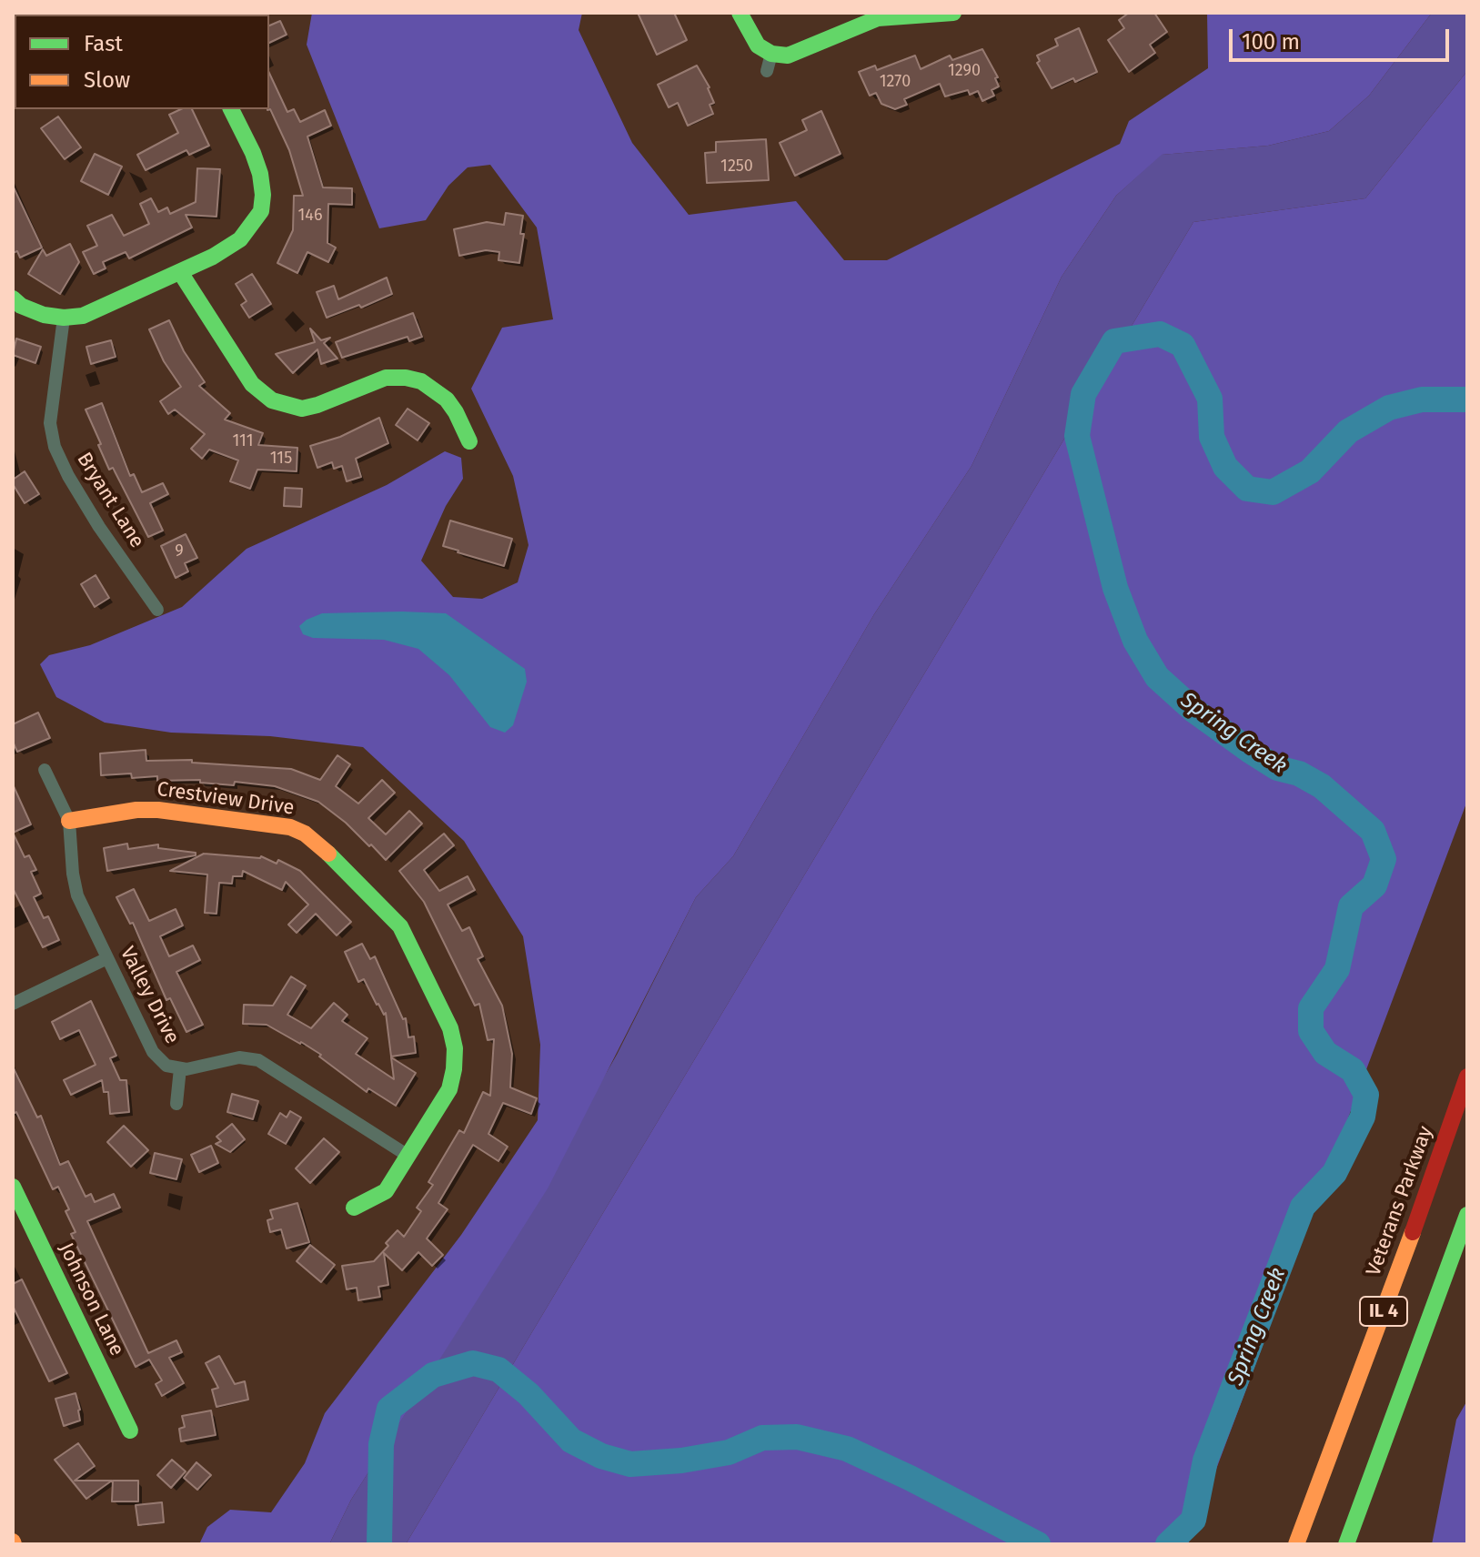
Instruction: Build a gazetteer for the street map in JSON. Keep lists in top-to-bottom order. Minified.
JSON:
{"streets":{"main road":["Crestview Drive","Veterans Parkway","Johnson Lane","IL 4"],"street":["Bryant Lane","Valley Drive"]},"crossings":[["Crestview Drive","Valley Drive"]],"water":["Spring Creek"],"house_numbers":["1290","1270","1250","146","111","115","9"],"legend":["Fast","Slow"],"scale_bar":"100 m"}
